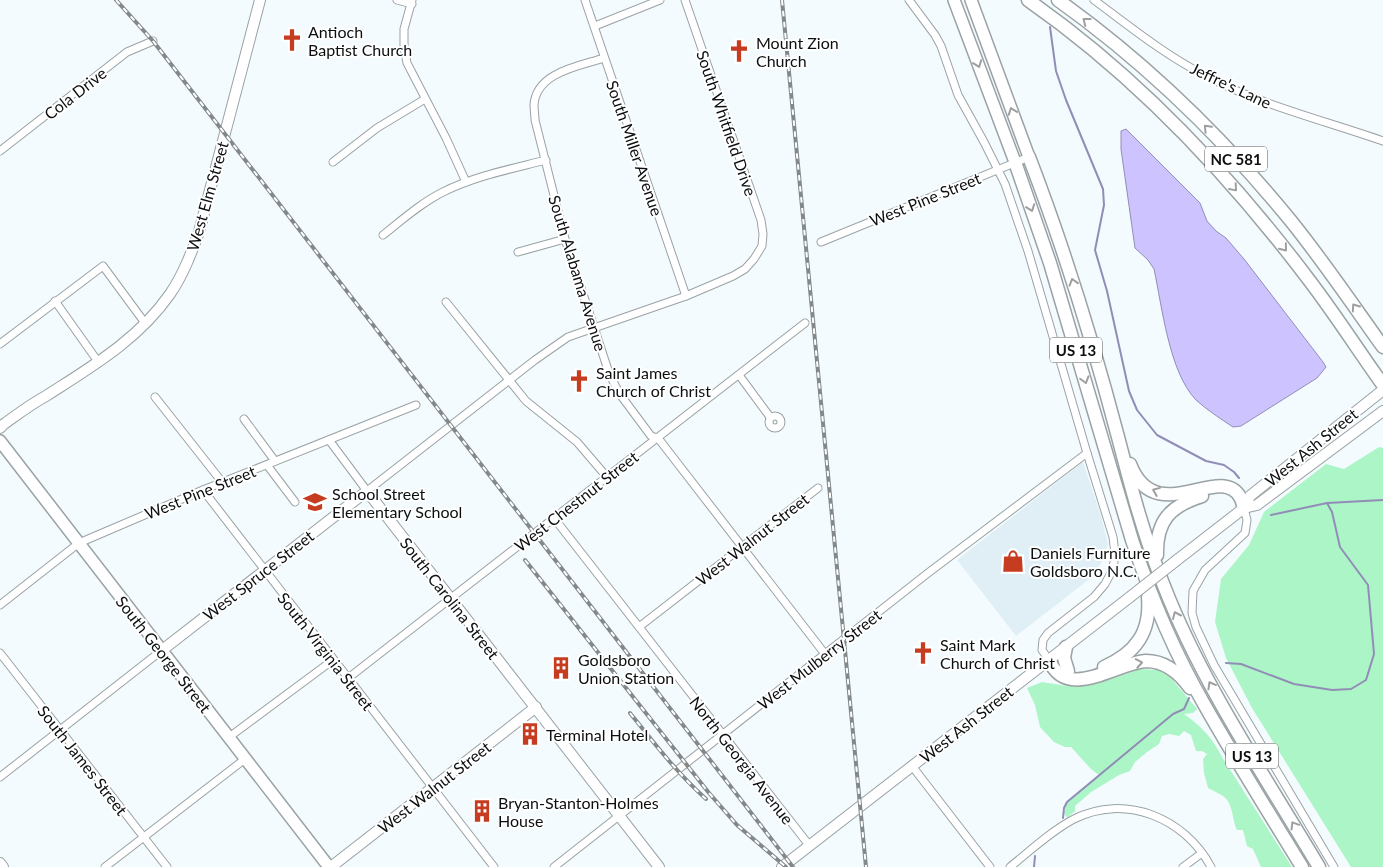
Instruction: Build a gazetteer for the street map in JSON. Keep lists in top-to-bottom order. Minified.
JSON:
{"streets":{"highway":["NC 581","US 13"],"main road":["South George Street"],"street":["Jeffre's Lane","Cola Drive","South Whitfield Drive","South Miller Avenue","West Elm Street","West Pine Street","South Alabama Avenue","West Ash Street","West Chestnut Street","West Walnut Street","West Spruce Street","South Carolina Street","South Virginia Street","West Mulberry Street","South James Street","North Georgia Avenue"]},"crossings":[["South Whitfield Drive","West Spruce Street"],["South Miller Avenue","South Alabama Avenue"],["South Miller Avenue","West Spruce Street"],["West Pine Street","US 13"],["West Pine Street","South Carolina Street"],["West Pine Street","South Virginia Street"],["West Pine Street","South George Street"],["South Alabama Avenue","West Chestnut Street"],["South Alabama Avenue","West Walnut Street"],["South Alabama Avenue","West Spruce Street"],["South Alabama Avenue","West Mulberry Street"],["West Ash Street","North Georgia Avenue"],["West Chestnut Street","South Carolina Street"],["West Chestnut Street","South Virginia Street"],["West Chestnut Street","North Georgia Avenue"],["West Walnut Street","South Carolina Street"],["West Walnut Street","South Virginia Street"],["West Walnut Street","South George Street"],["West Walnut Street","North Georgia Avenue"],["West Spruce Street","South Carolina Street"],["West Spruce Street","South Virginia Street"],["West Spruce Street","South George Street"],["West Spruce Street","South James Street"],["South Carolina Street","West Mulberry Street"],["West Mulberry Street","North Georgia Avenue"]],"places":{"church":["Antioch Baptist Church","Mount Zion Church","Saint James Church of Christ","Saint Mark Church of Christ"],"school or university":["School Street Elementary School"],"shop":["Daniels Furniture Goldsboro N.C."],"building":["Goldsboro Union Station","Terminal Hotel","Bryan-Stanton-Holmes House"]}}
